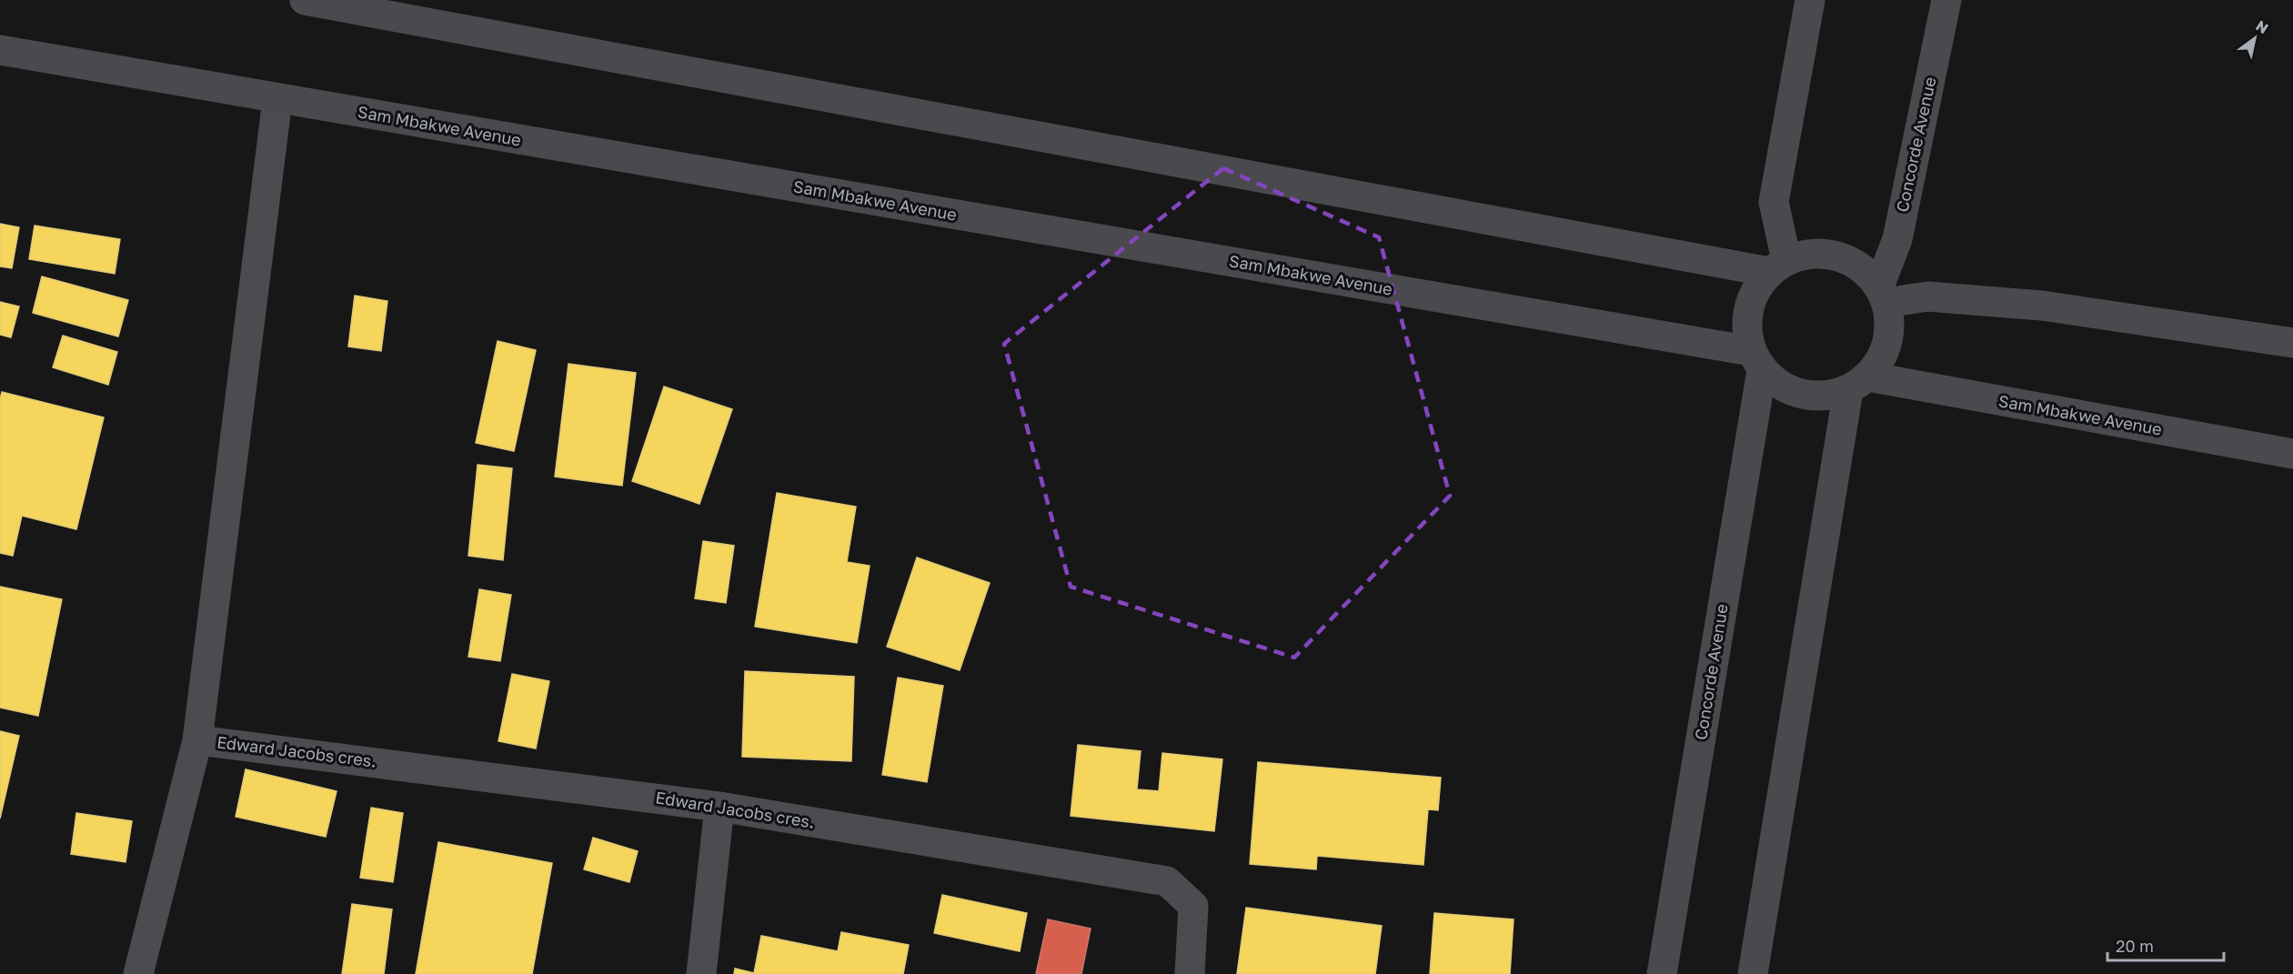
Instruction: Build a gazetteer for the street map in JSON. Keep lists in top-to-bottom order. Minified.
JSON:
{"streets":{"main road":["Sam Mbakwe Avenue","Concorde Avenue"],"street":["Edward Jacobs cres."]},"crossings":[["Sam Mbakwe Avenue","Concorde Avenue"]],"scale_bar":"20 m","north":"top right"}
